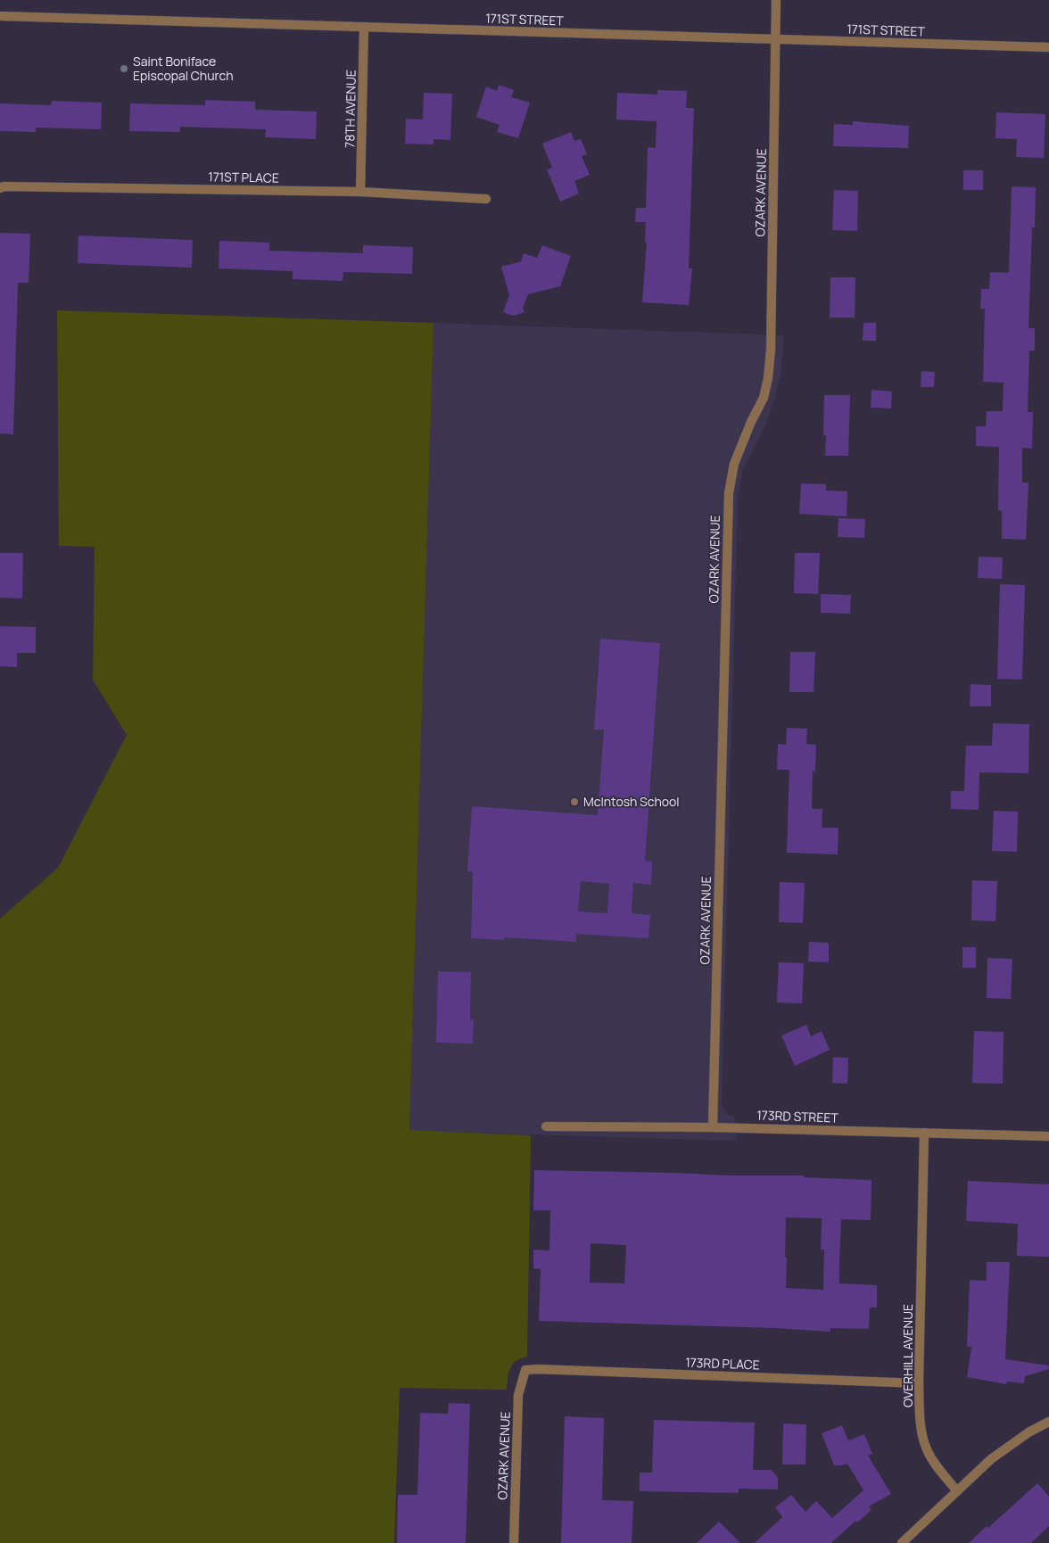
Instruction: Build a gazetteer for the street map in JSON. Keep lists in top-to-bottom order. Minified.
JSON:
{"streets":{"street":["171ST STREET","78TH AVENUE","171ST PLACE","OZARK AVENUE","173RD STREET","OVERHILL AVENUE","173RD PLACE"]},"crossings":[["171ST STREET","78TH AVENUE"],["171ST STREET","OZARK AVENUE"],["78TH AVENUE","171ST PLACE"],["OZARK AVENUE","173RD STREET"],["OZARK AVENUE","173RD PLACE"],["173RD STREET","OVERHILL AVENUE"],["OVERHILL AVENUE","173RD PLACE"]],"places":["Saint Boniface Episcopal Church","McIntosh School"]}
